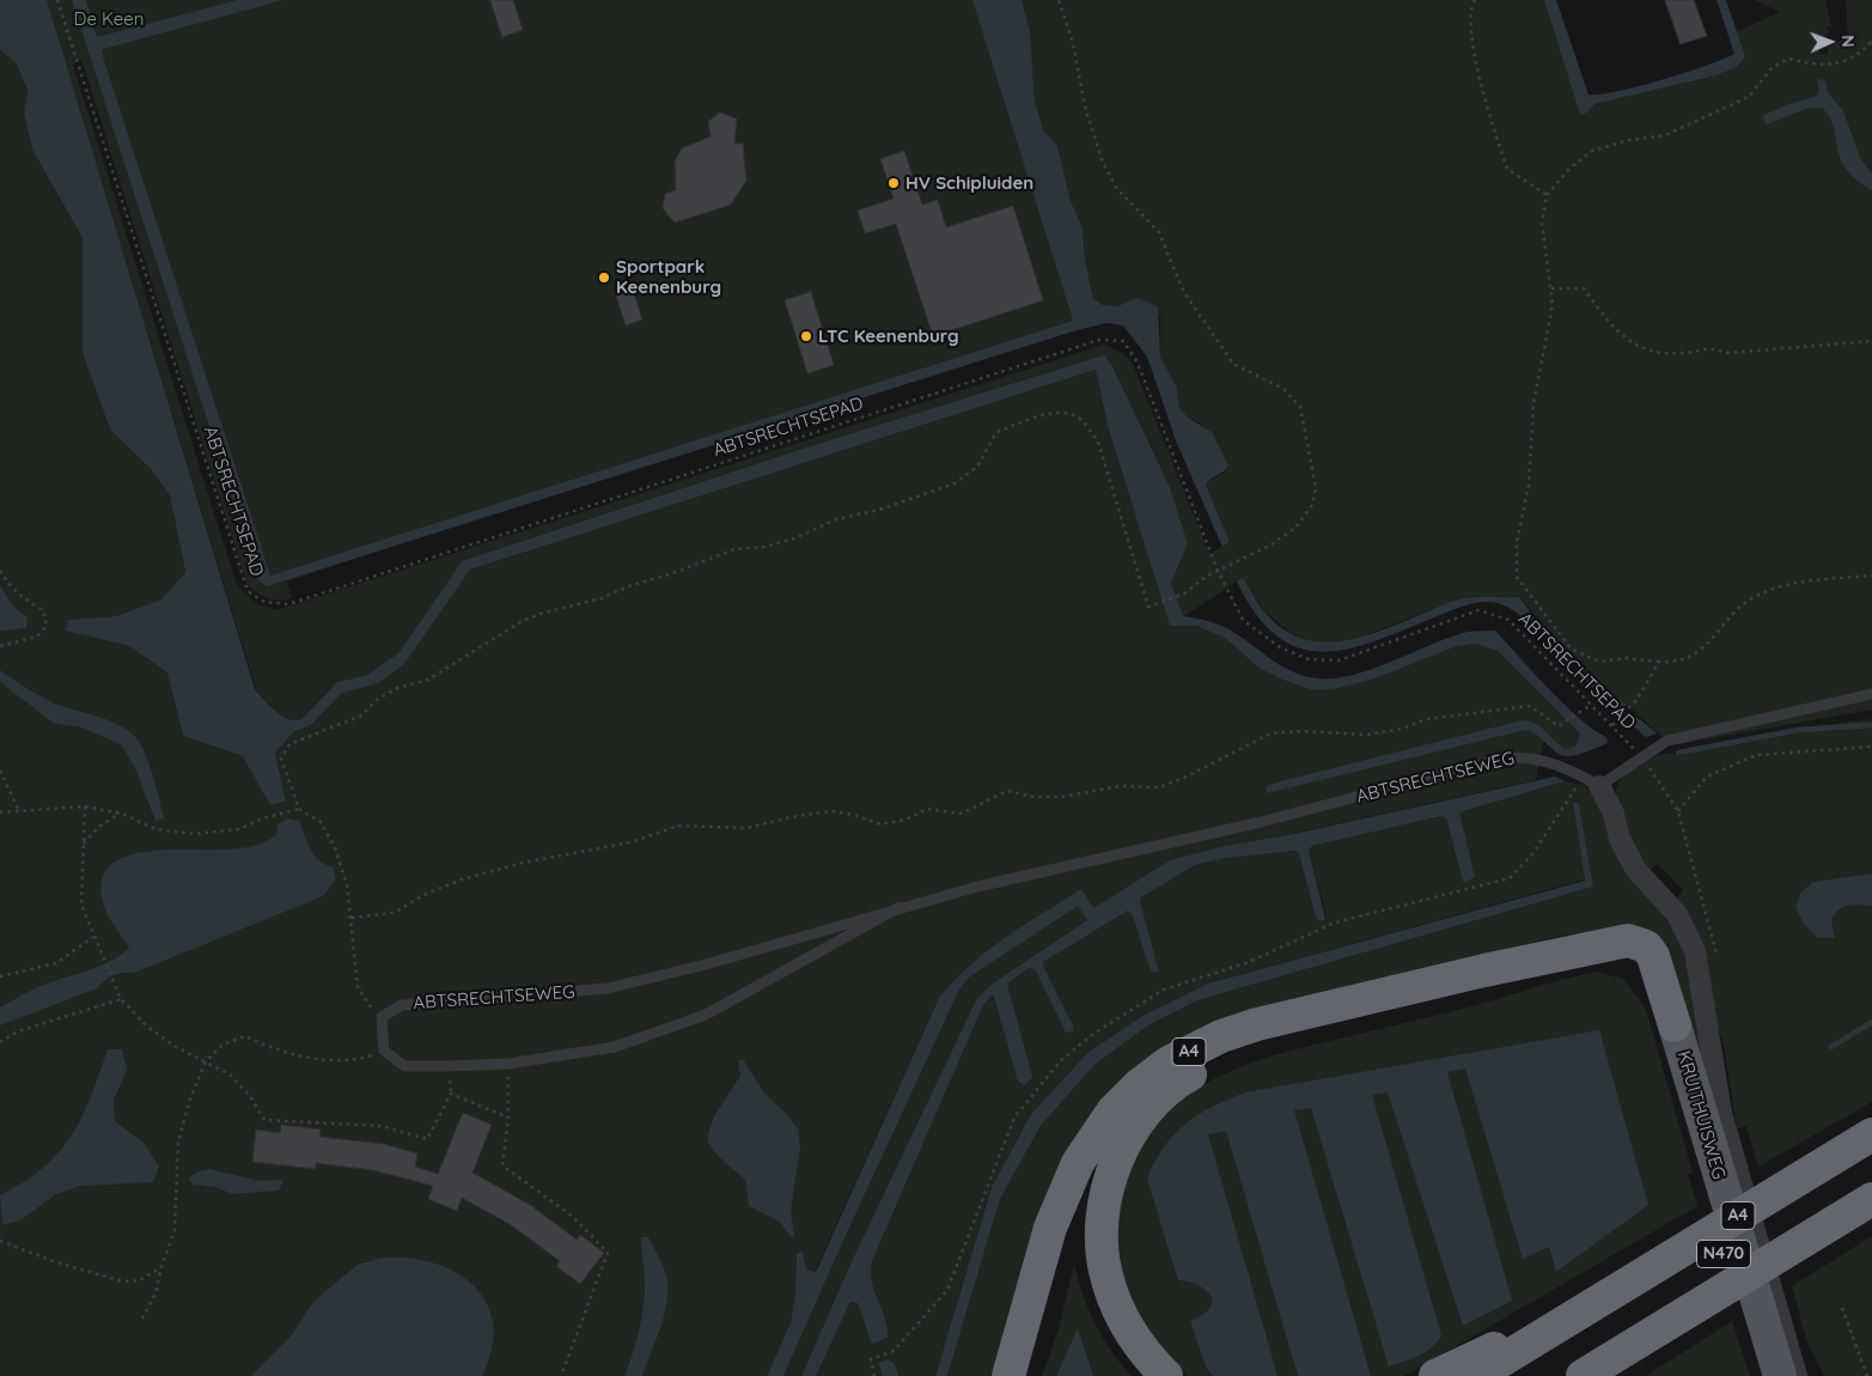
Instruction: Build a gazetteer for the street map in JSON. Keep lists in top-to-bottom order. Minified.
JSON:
{"streets":{"highway":["A4"],"main road":["KRUITHUISWEG","N470"],"lane":["ABTSRECHTSEWEG"],"path":["ABTSRECHTSEPAD"]},"crossings":[["A4","KRUITHUISWEG"]],"parks":["De Keen"],"places":["HV Schipluiden","Sportpark Keenenburg","LTC Keenenburg"],"north":"right"}
